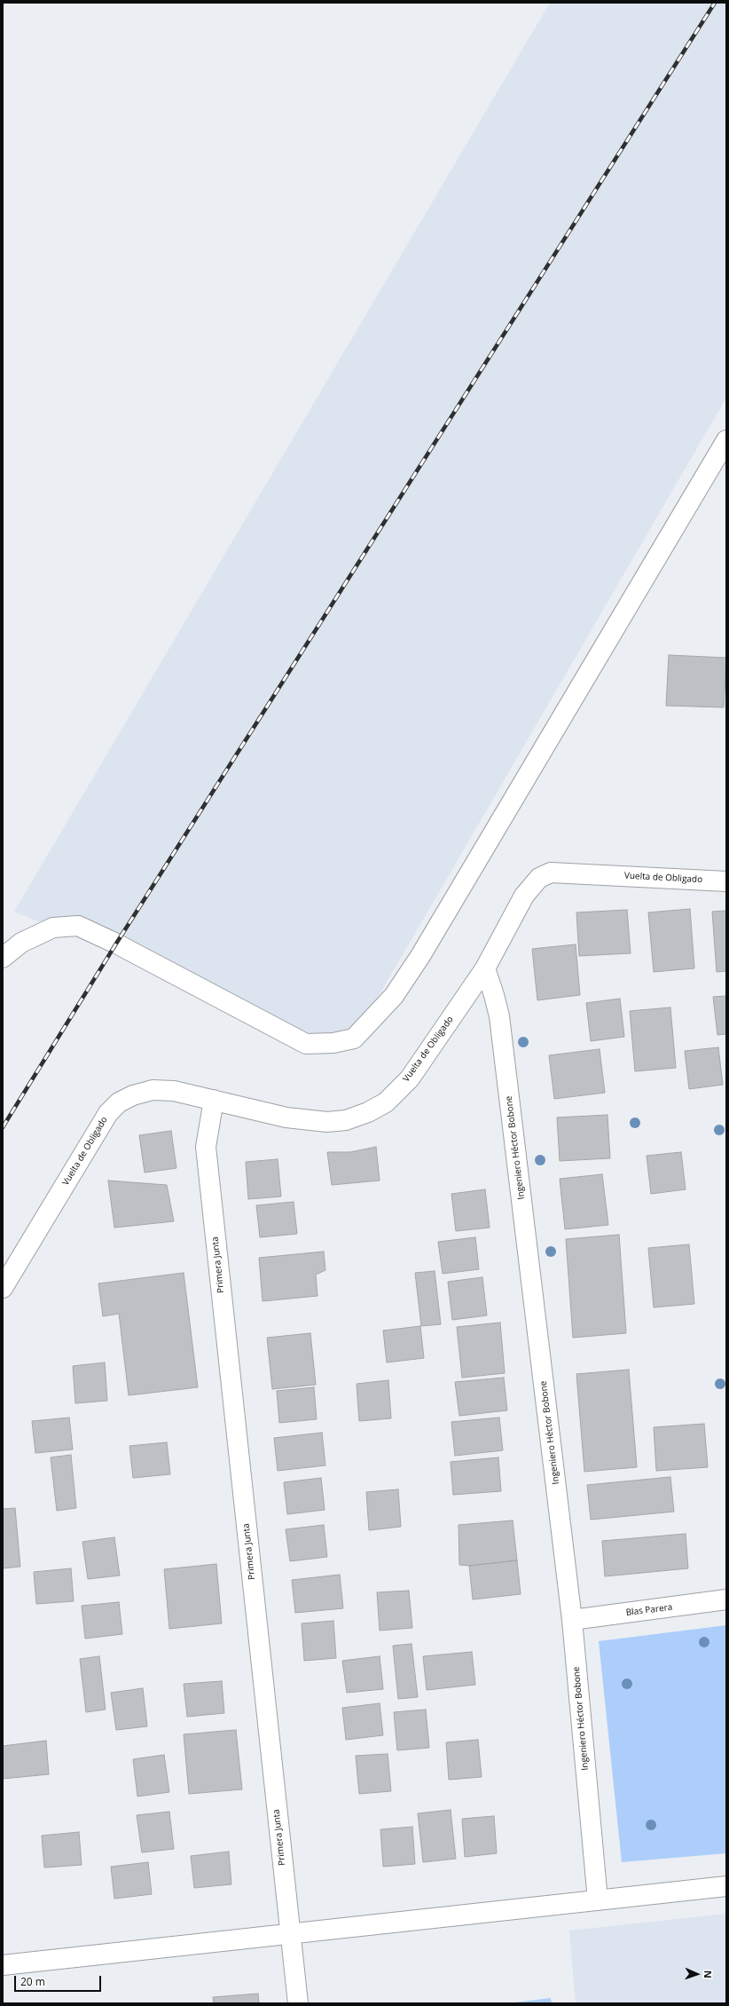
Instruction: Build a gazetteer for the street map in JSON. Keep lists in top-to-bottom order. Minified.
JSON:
{"streets":{"street":["Vuelta de Obligado","Ingeniero Héctor Bobone","Primera Junta","Blas Parera"]},"crossings":[["Vuelta de Obligado","Ingeniero Héctor Bobone"],["Vuelta de Obligado","Primera Junta"],["Ingeniero Héctor Bobone","Blas Parera"]],"scale_bar":"20 m","north":"right"}
